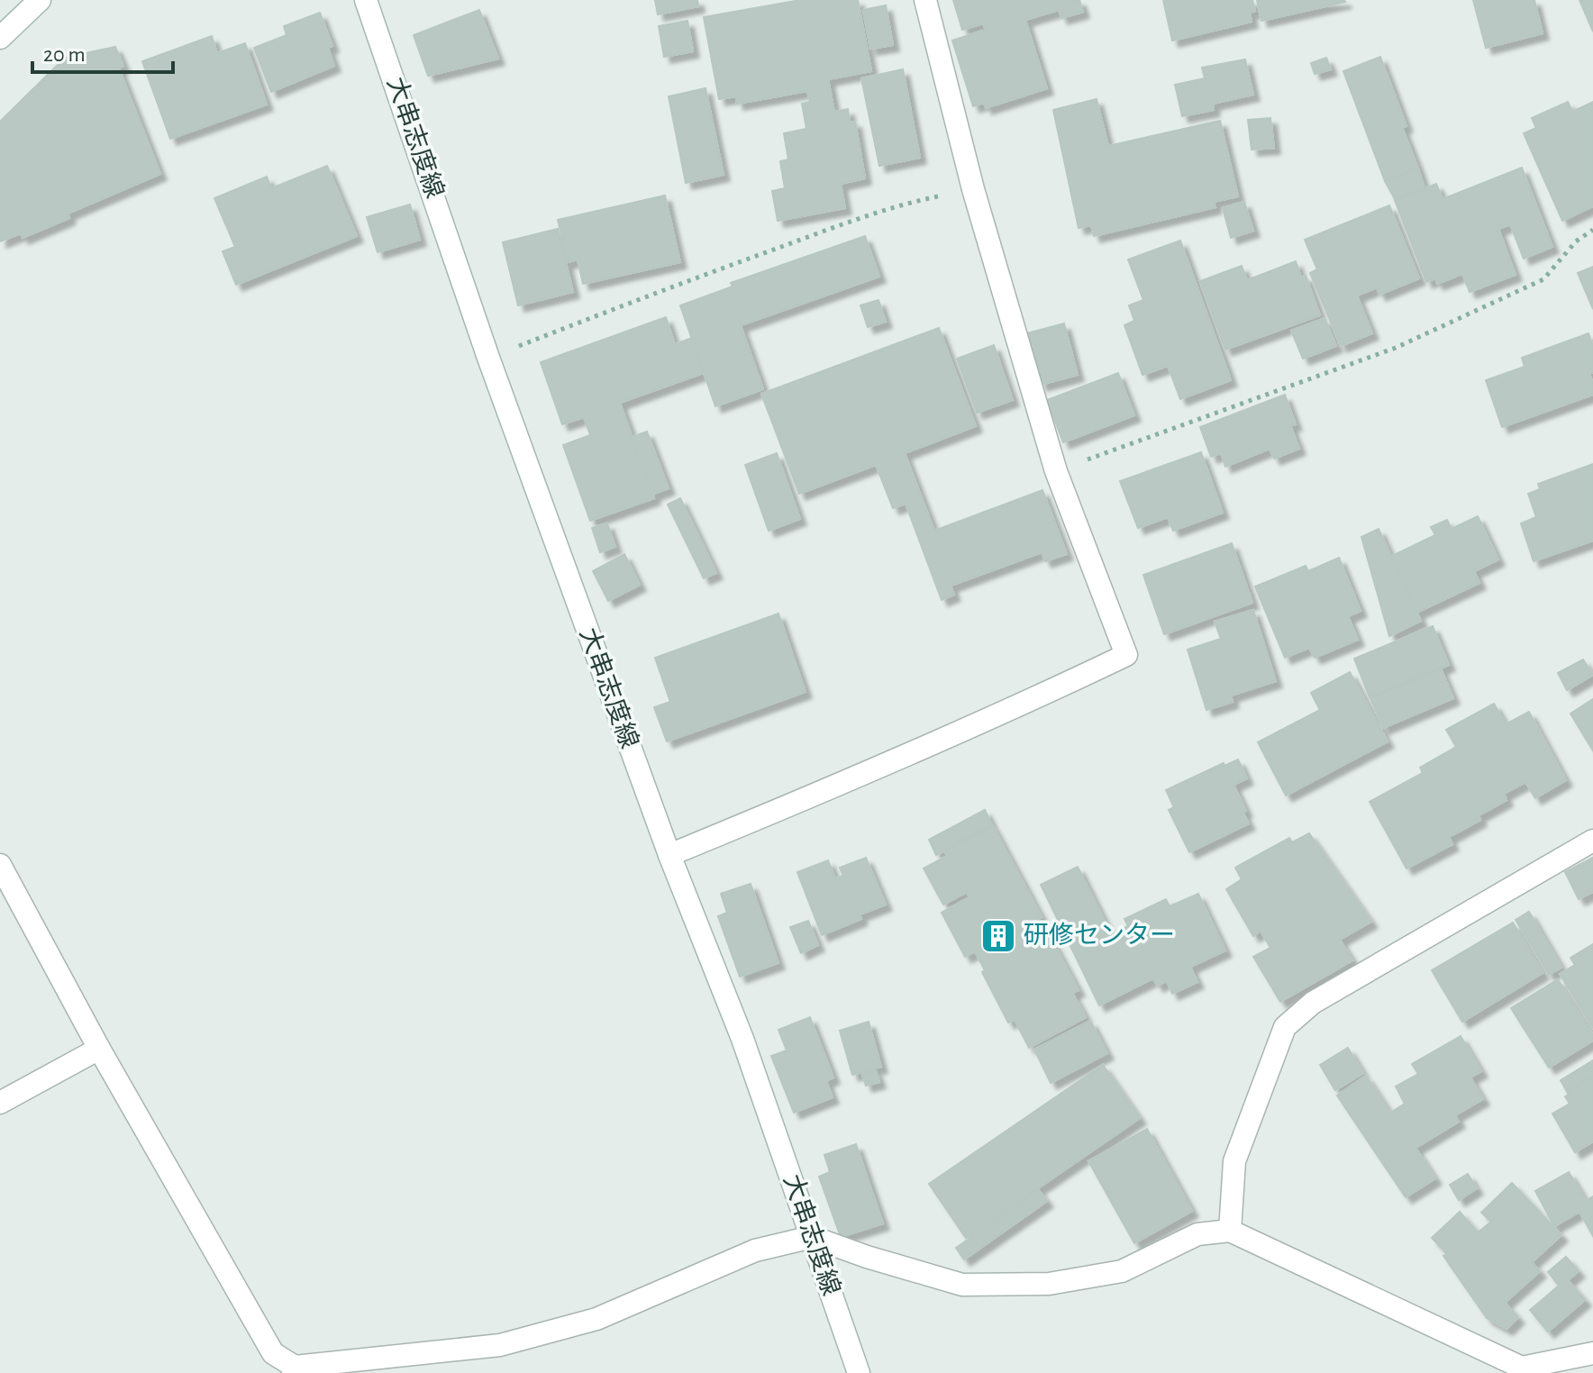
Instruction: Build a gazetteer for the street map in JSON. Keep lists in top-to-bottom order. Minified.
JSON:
{"streets":{"street":["大串志度線"]},"places":{"building":["研修センター"]},"scale_bar":"20 m"}
